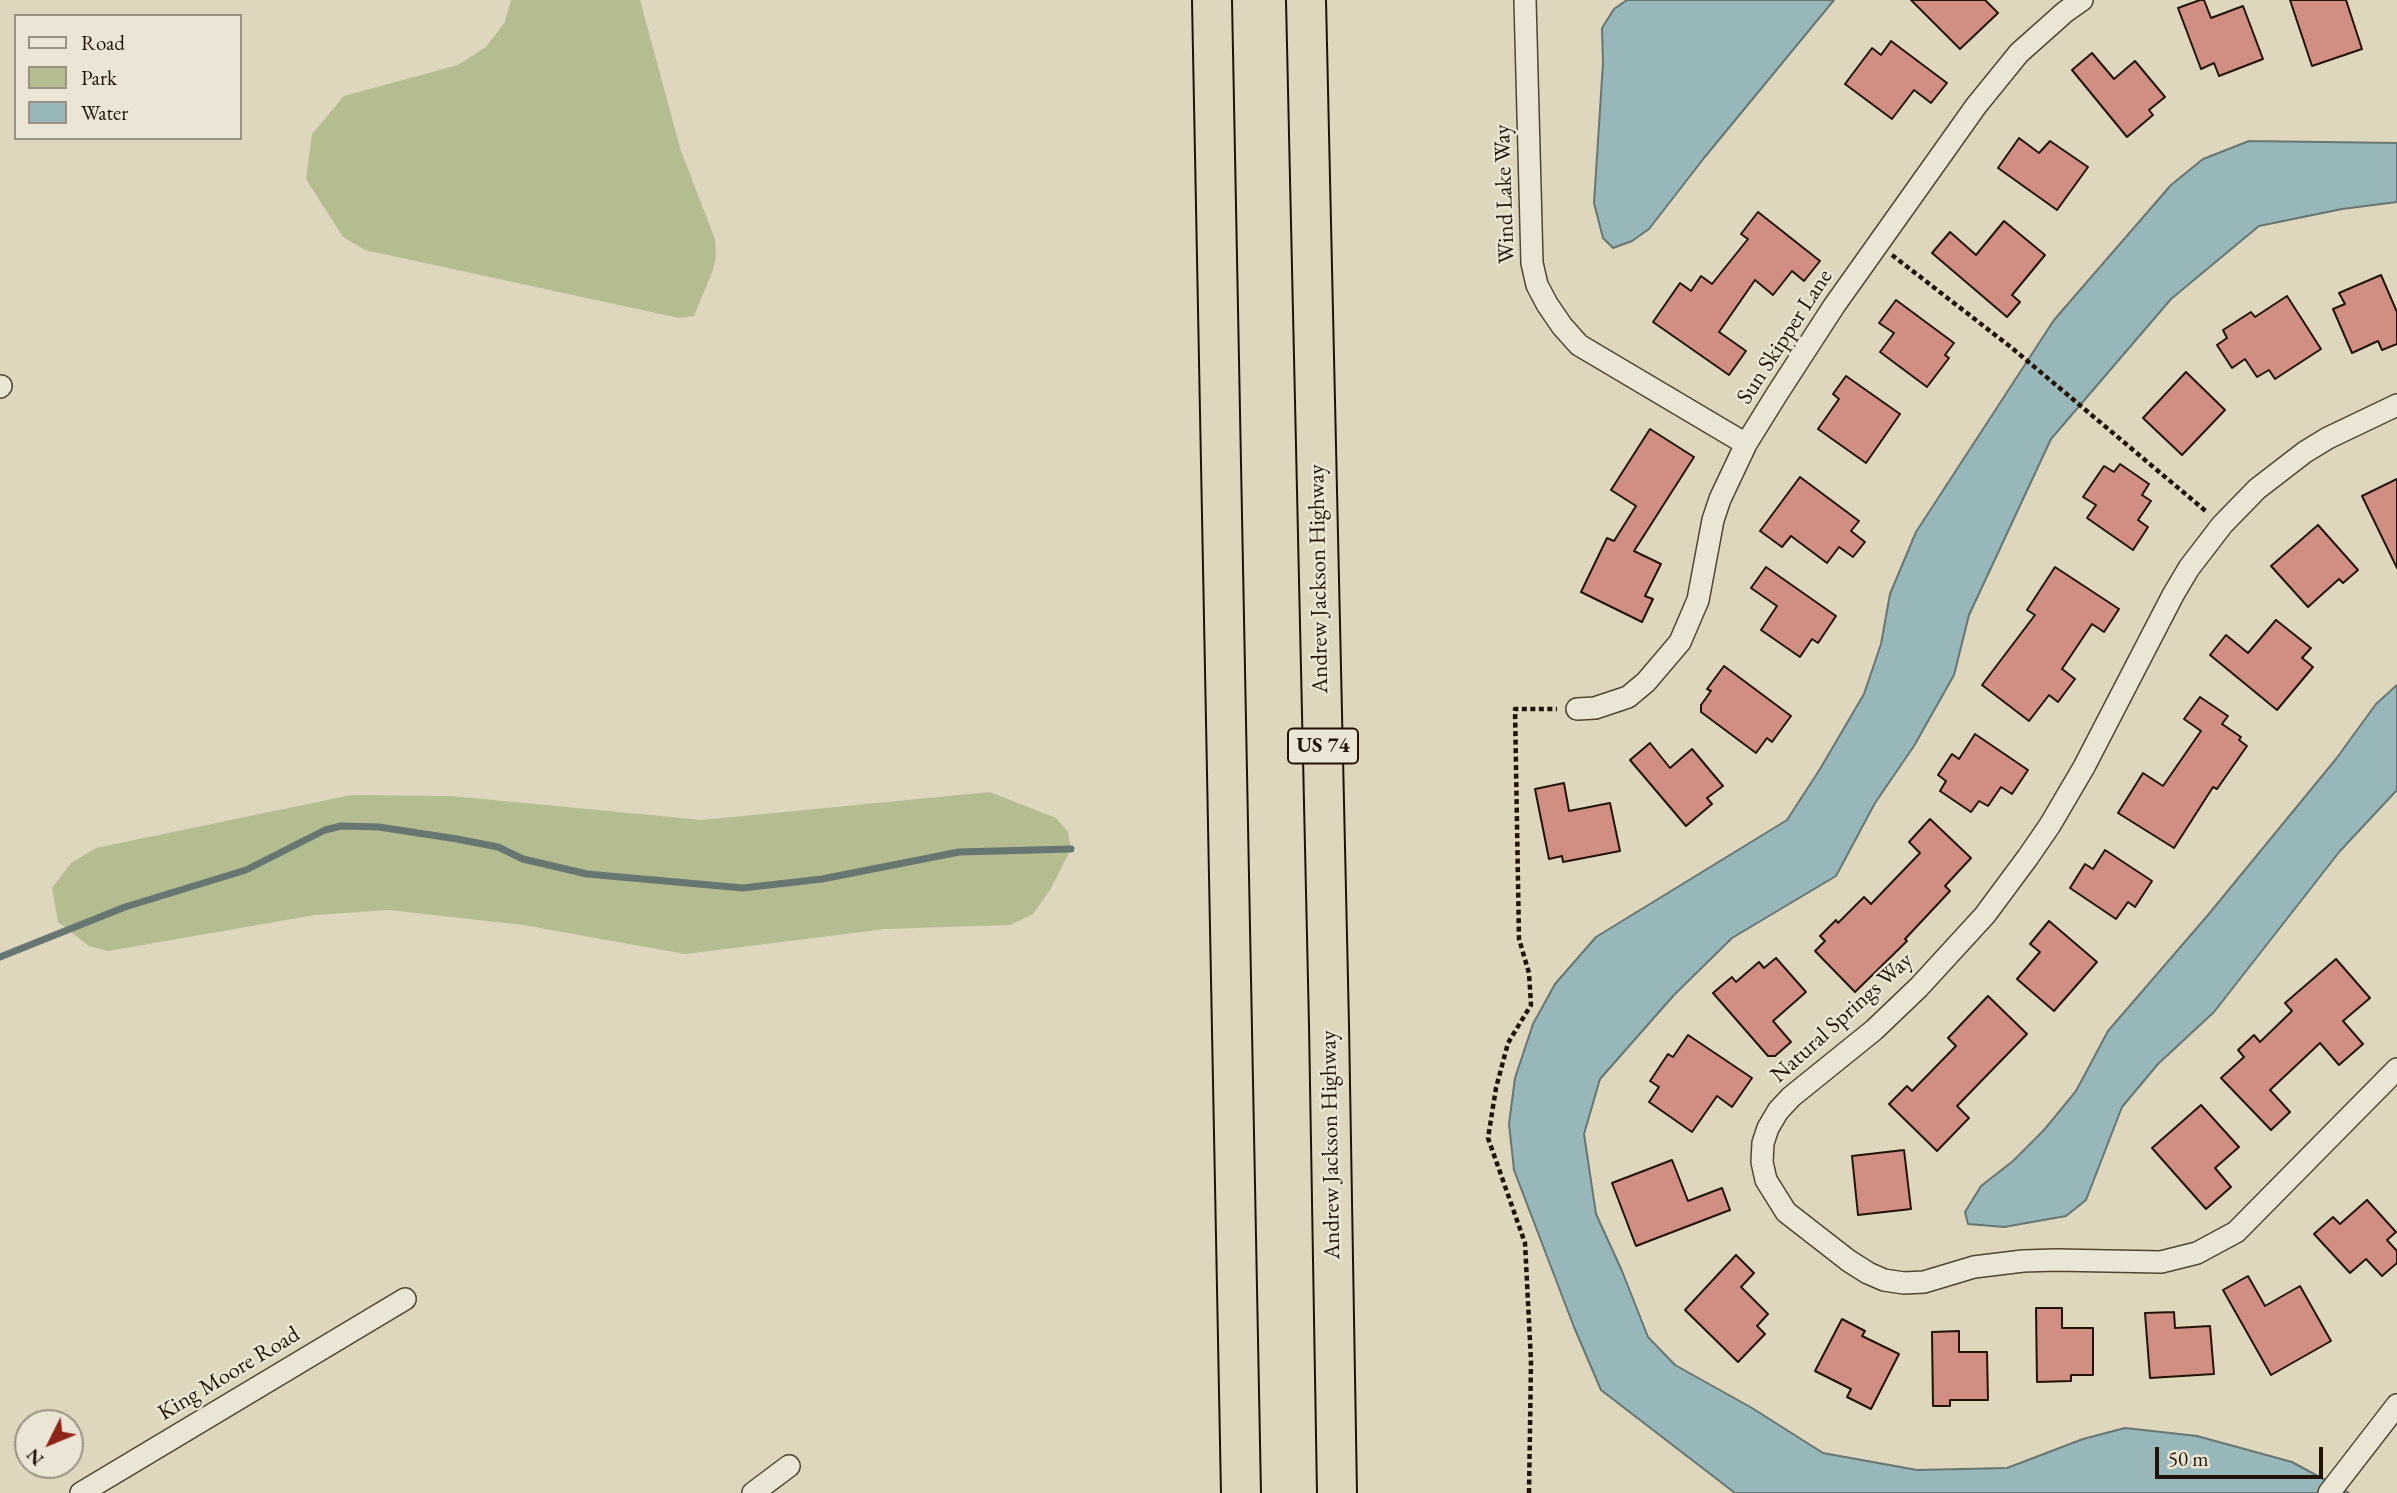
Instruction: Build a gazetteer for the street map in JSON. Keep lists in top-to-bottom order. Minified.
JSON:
{"streets":{"highway":["Andrew Jackson Highway","US 74"],"street":["Wind Lake Way","Sun Skipper Lane","Natural Springs Way","King Moore Road"]},"crossings":[["Wind Lake Way","Sun Skipper Lane"]],"legend":["Road","Park","Water"],"scale_bar":"50 m","north":"bottom left"}
